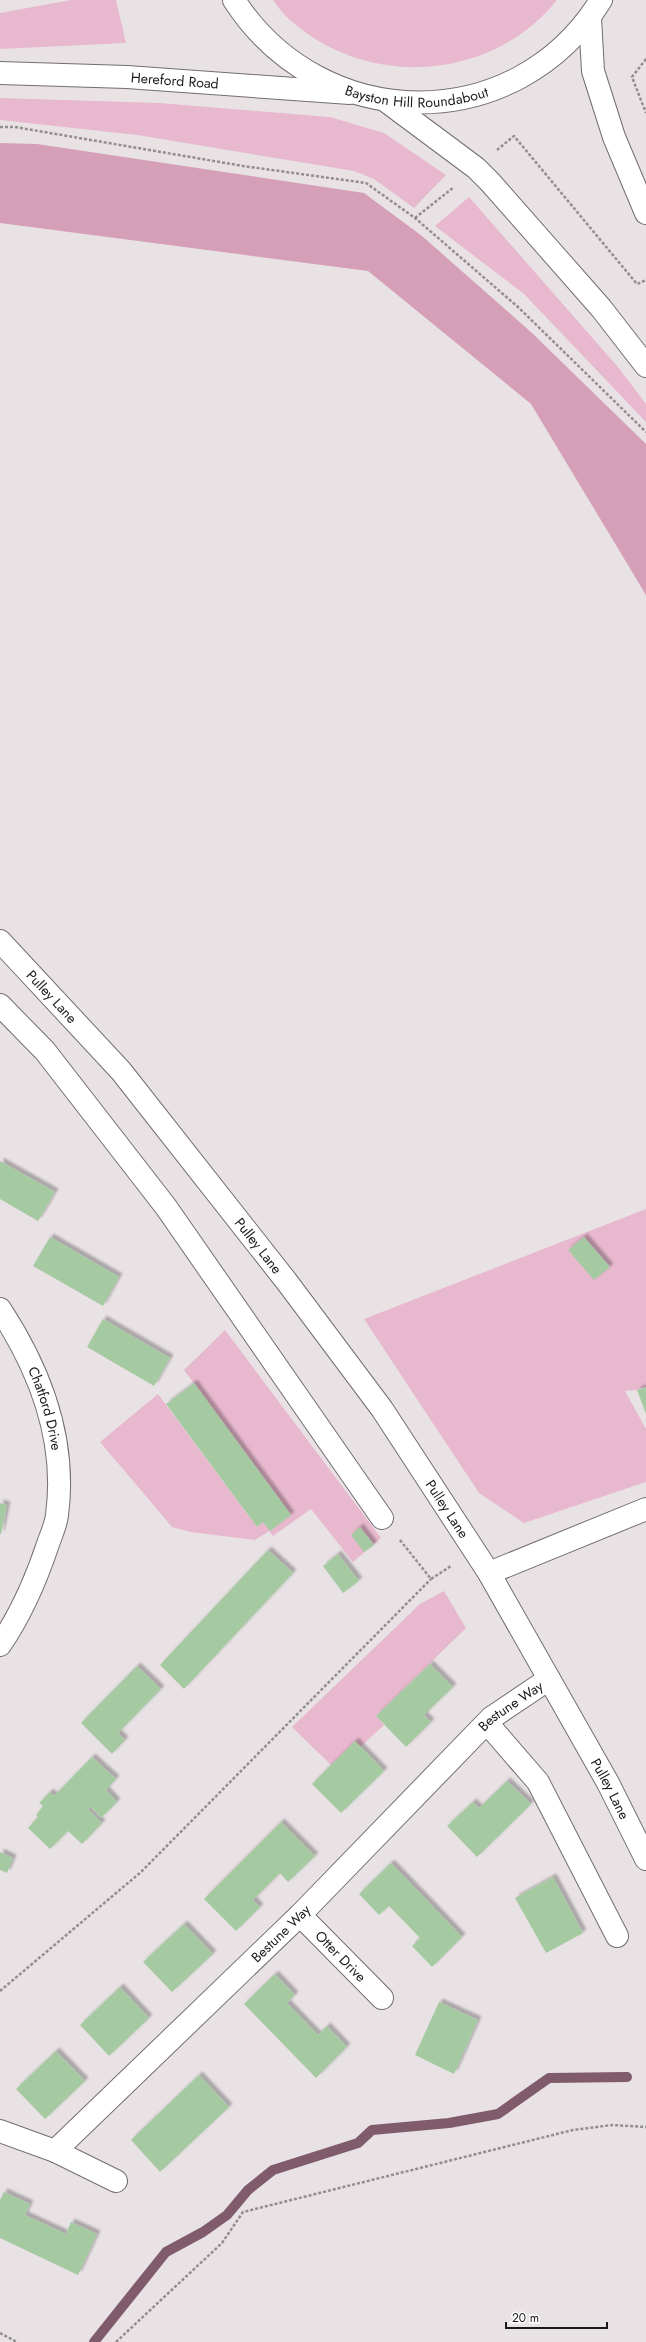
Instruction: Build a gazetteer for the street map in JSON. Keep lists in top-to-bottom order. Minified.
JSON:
{"streets":{"main road":["Hereford Road","Bayston Hill Roundabout","Pulley Lane","Chatford Drive","Bestune Way","Otter Drive"]},"crossings":[["Hereford Road","Bayston Hill Roundabout"],["Pulley Lane","Bestune Way"],["Bestune Way","Otter Drive"]],"scale_bar":"20 m"}
